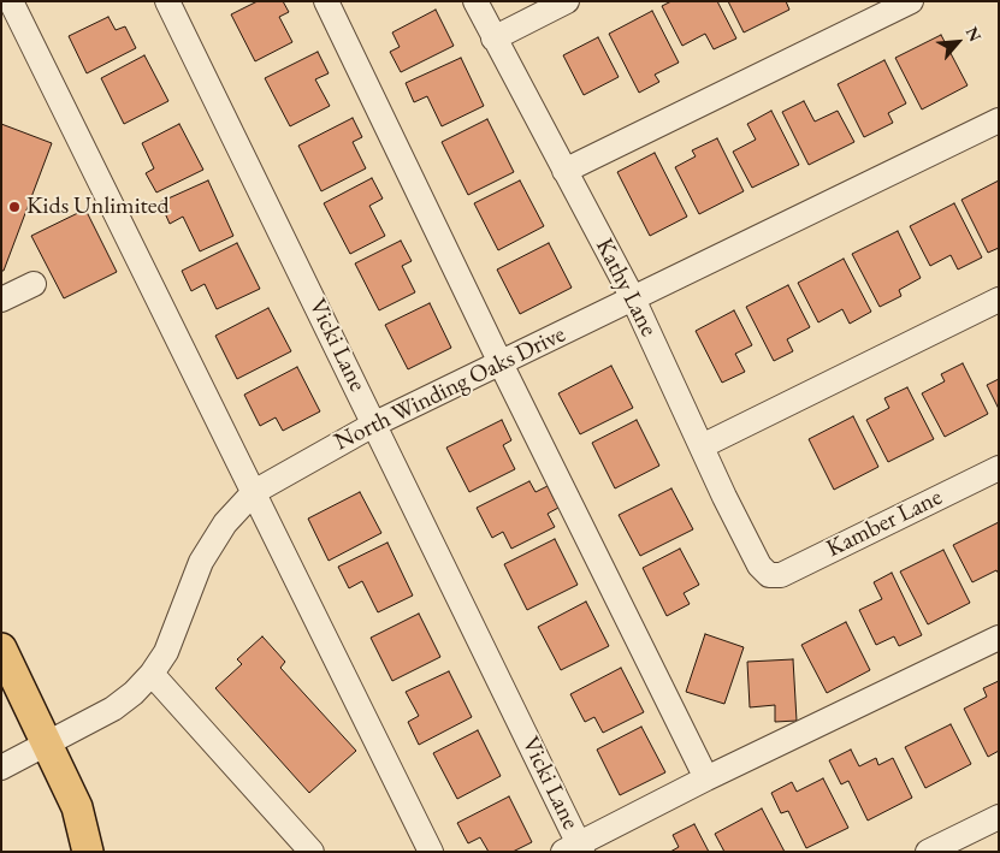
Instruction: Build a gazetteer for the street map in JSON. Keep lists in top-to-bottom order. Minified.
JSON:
{"streets":{"street":["Kathy Lane","Vicki Lane","North Winding Oaks Drive","Kamber Lane"]},"crossings":[["Kathy Lane","North Winding Oaks Drive"],["Kathy Lane","Kamber Lane"],["Vicki Lane","North Winding Oaks Drive"]],"places":["Kids Unlimited"],"north":"top right"}
